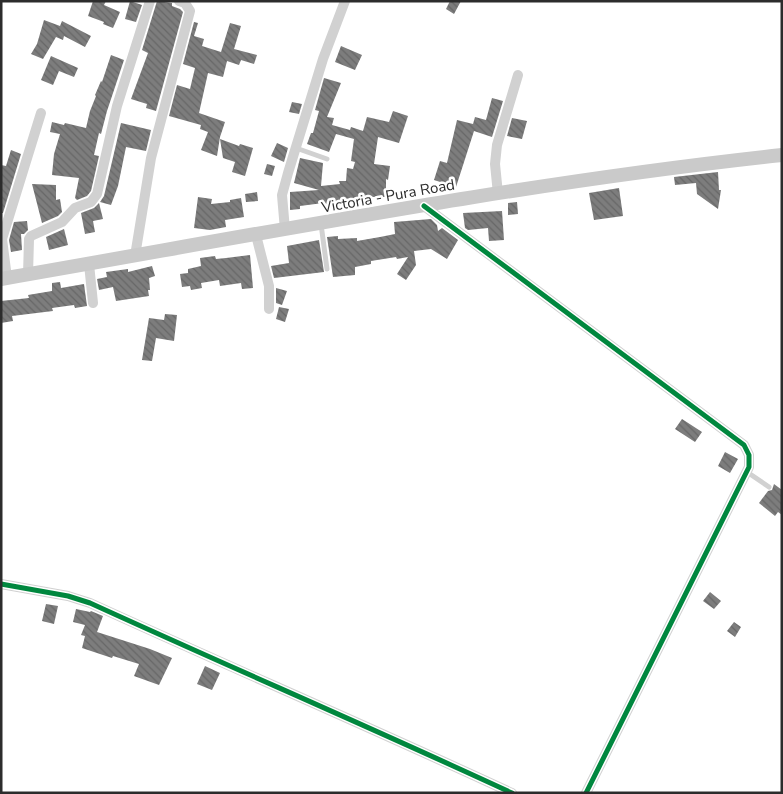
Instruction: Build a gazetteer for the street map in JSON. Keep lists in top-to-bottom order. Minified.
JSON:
{"streets":{"main road":["Victoria - Pura Road"]}}
